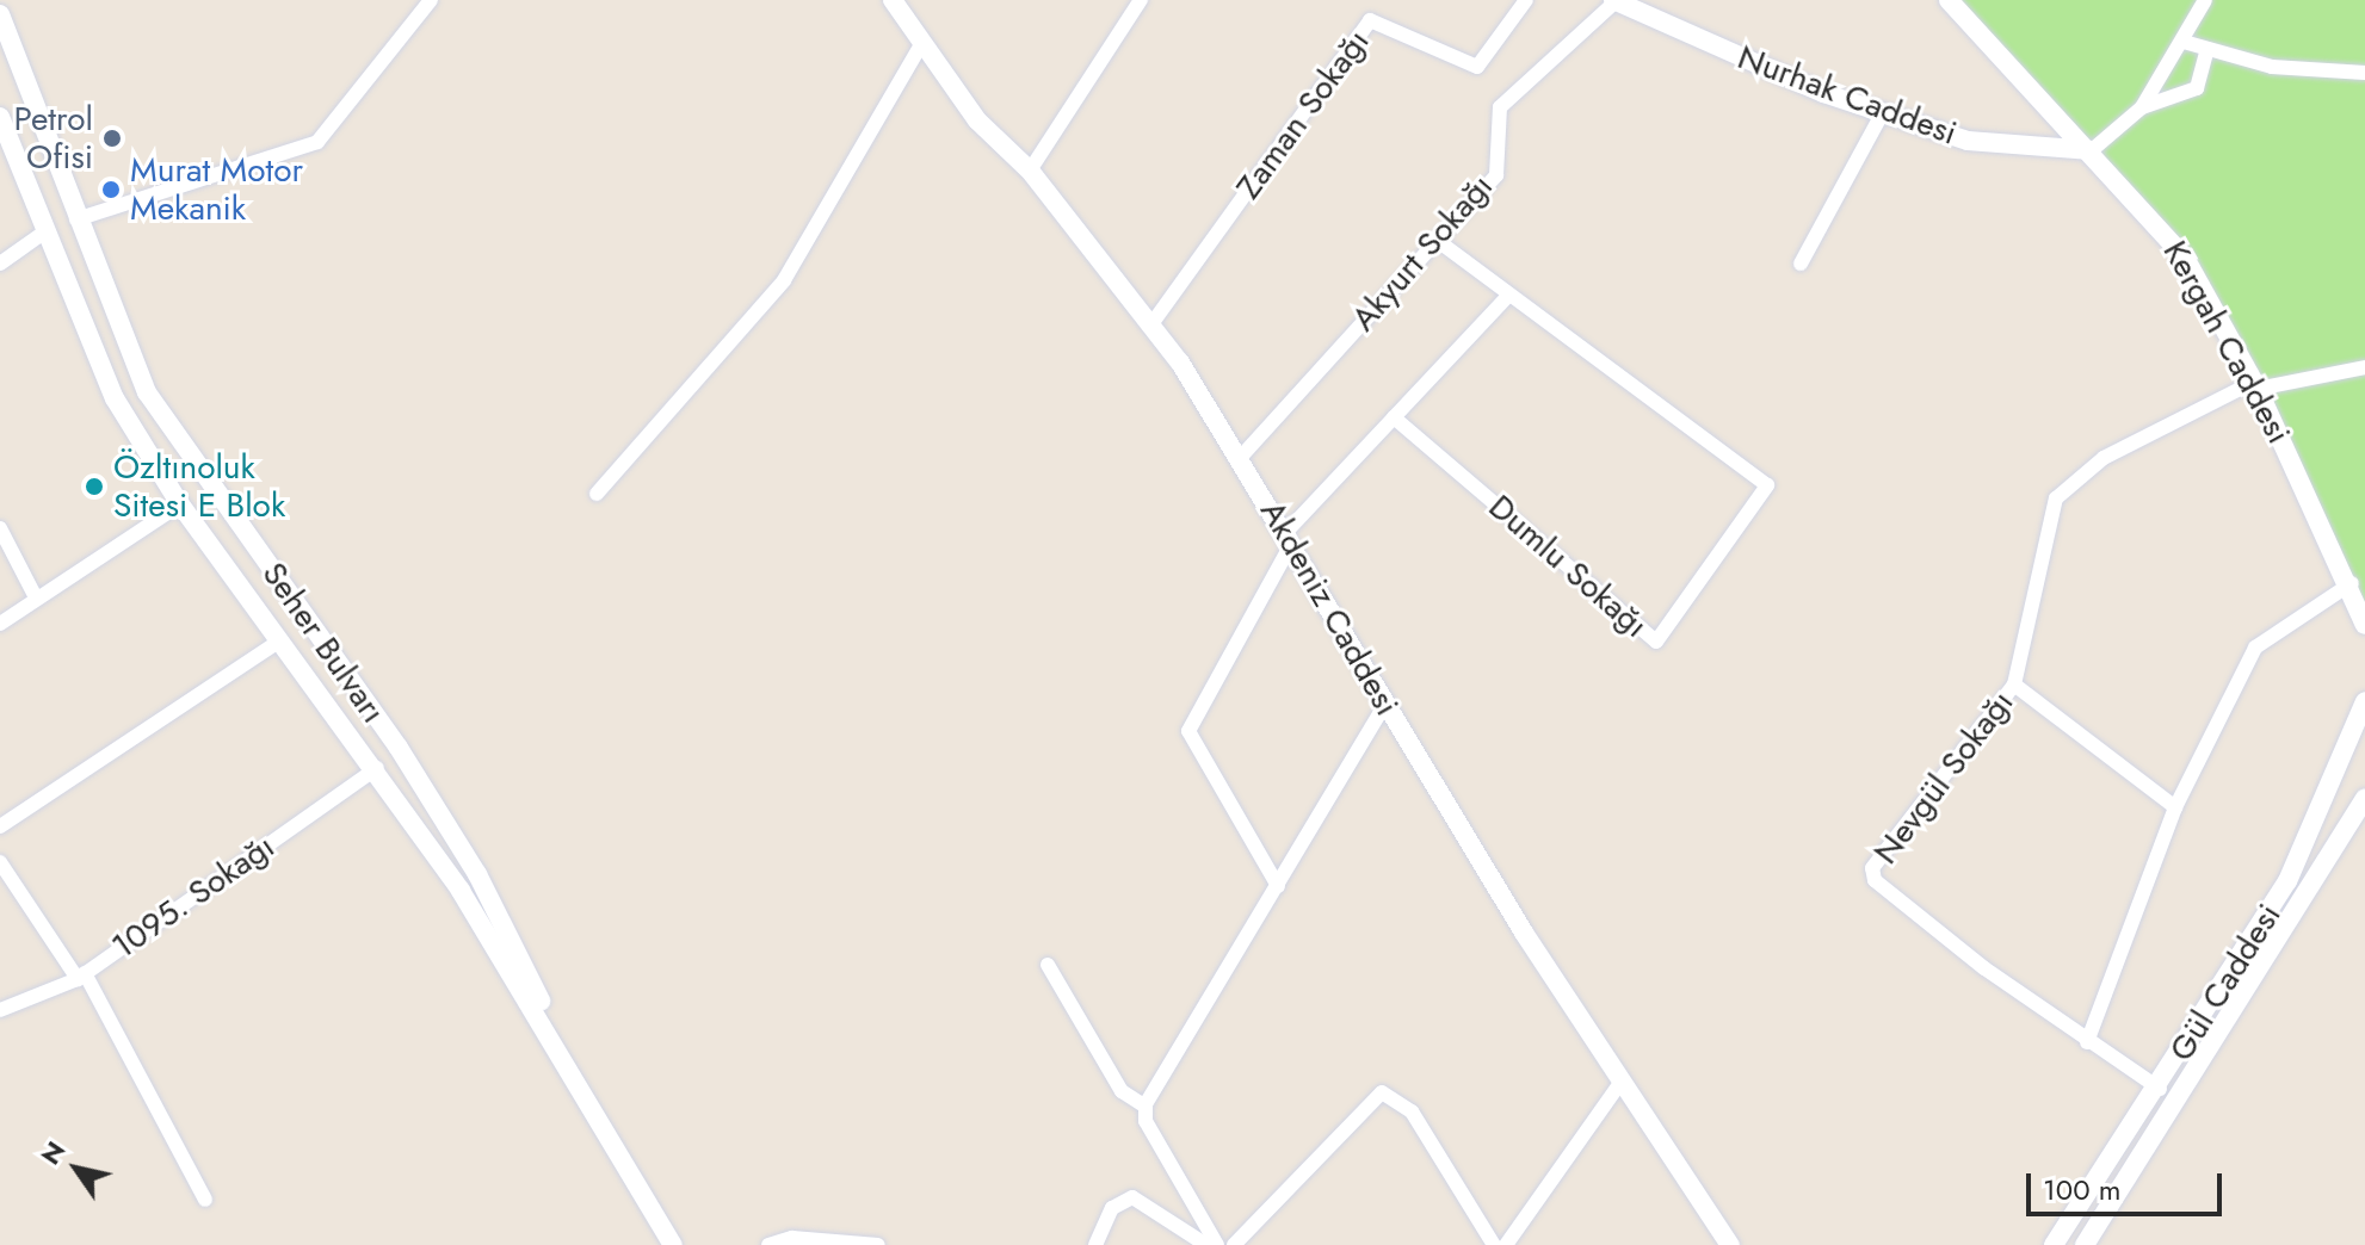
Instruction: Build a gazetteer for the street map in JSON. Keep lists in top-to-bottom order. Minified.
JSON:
{"streets":{"street":["Nurhak Caddesi","Zaman Sokağı","Akyurt Sokağı","Kergah Caddesi","Dumlu Sokağı","Akdeniz Caddesi","Seher Bulvarı","Nevgül Sokağı","1095. Sokağı","Gül Caddesi"]},"crossings":[["Nurhak Caddesi","Akyurt Sokağı"],["Nurhak Caddesi","Kergah Caddesi"],["Zaman Sokağı","Akdeniz Caddesi"],["Akyurt Sokağı","Dumlu Sokağı"],["Akyurt Sokağı","Akdeniz Caddesi"],["Kergah Caddesi","Nevgül Sokağı"],["Seher Bulvarı","1095. Sokağı"],["Nevgül Sokağı","Gül Caddesi"]],"places":["Petrol Ofisi","Murat Motor Mekanik","Özltınoluk Sitesi E Blok"],"scale_bar":"100 m","north":"top left"}
